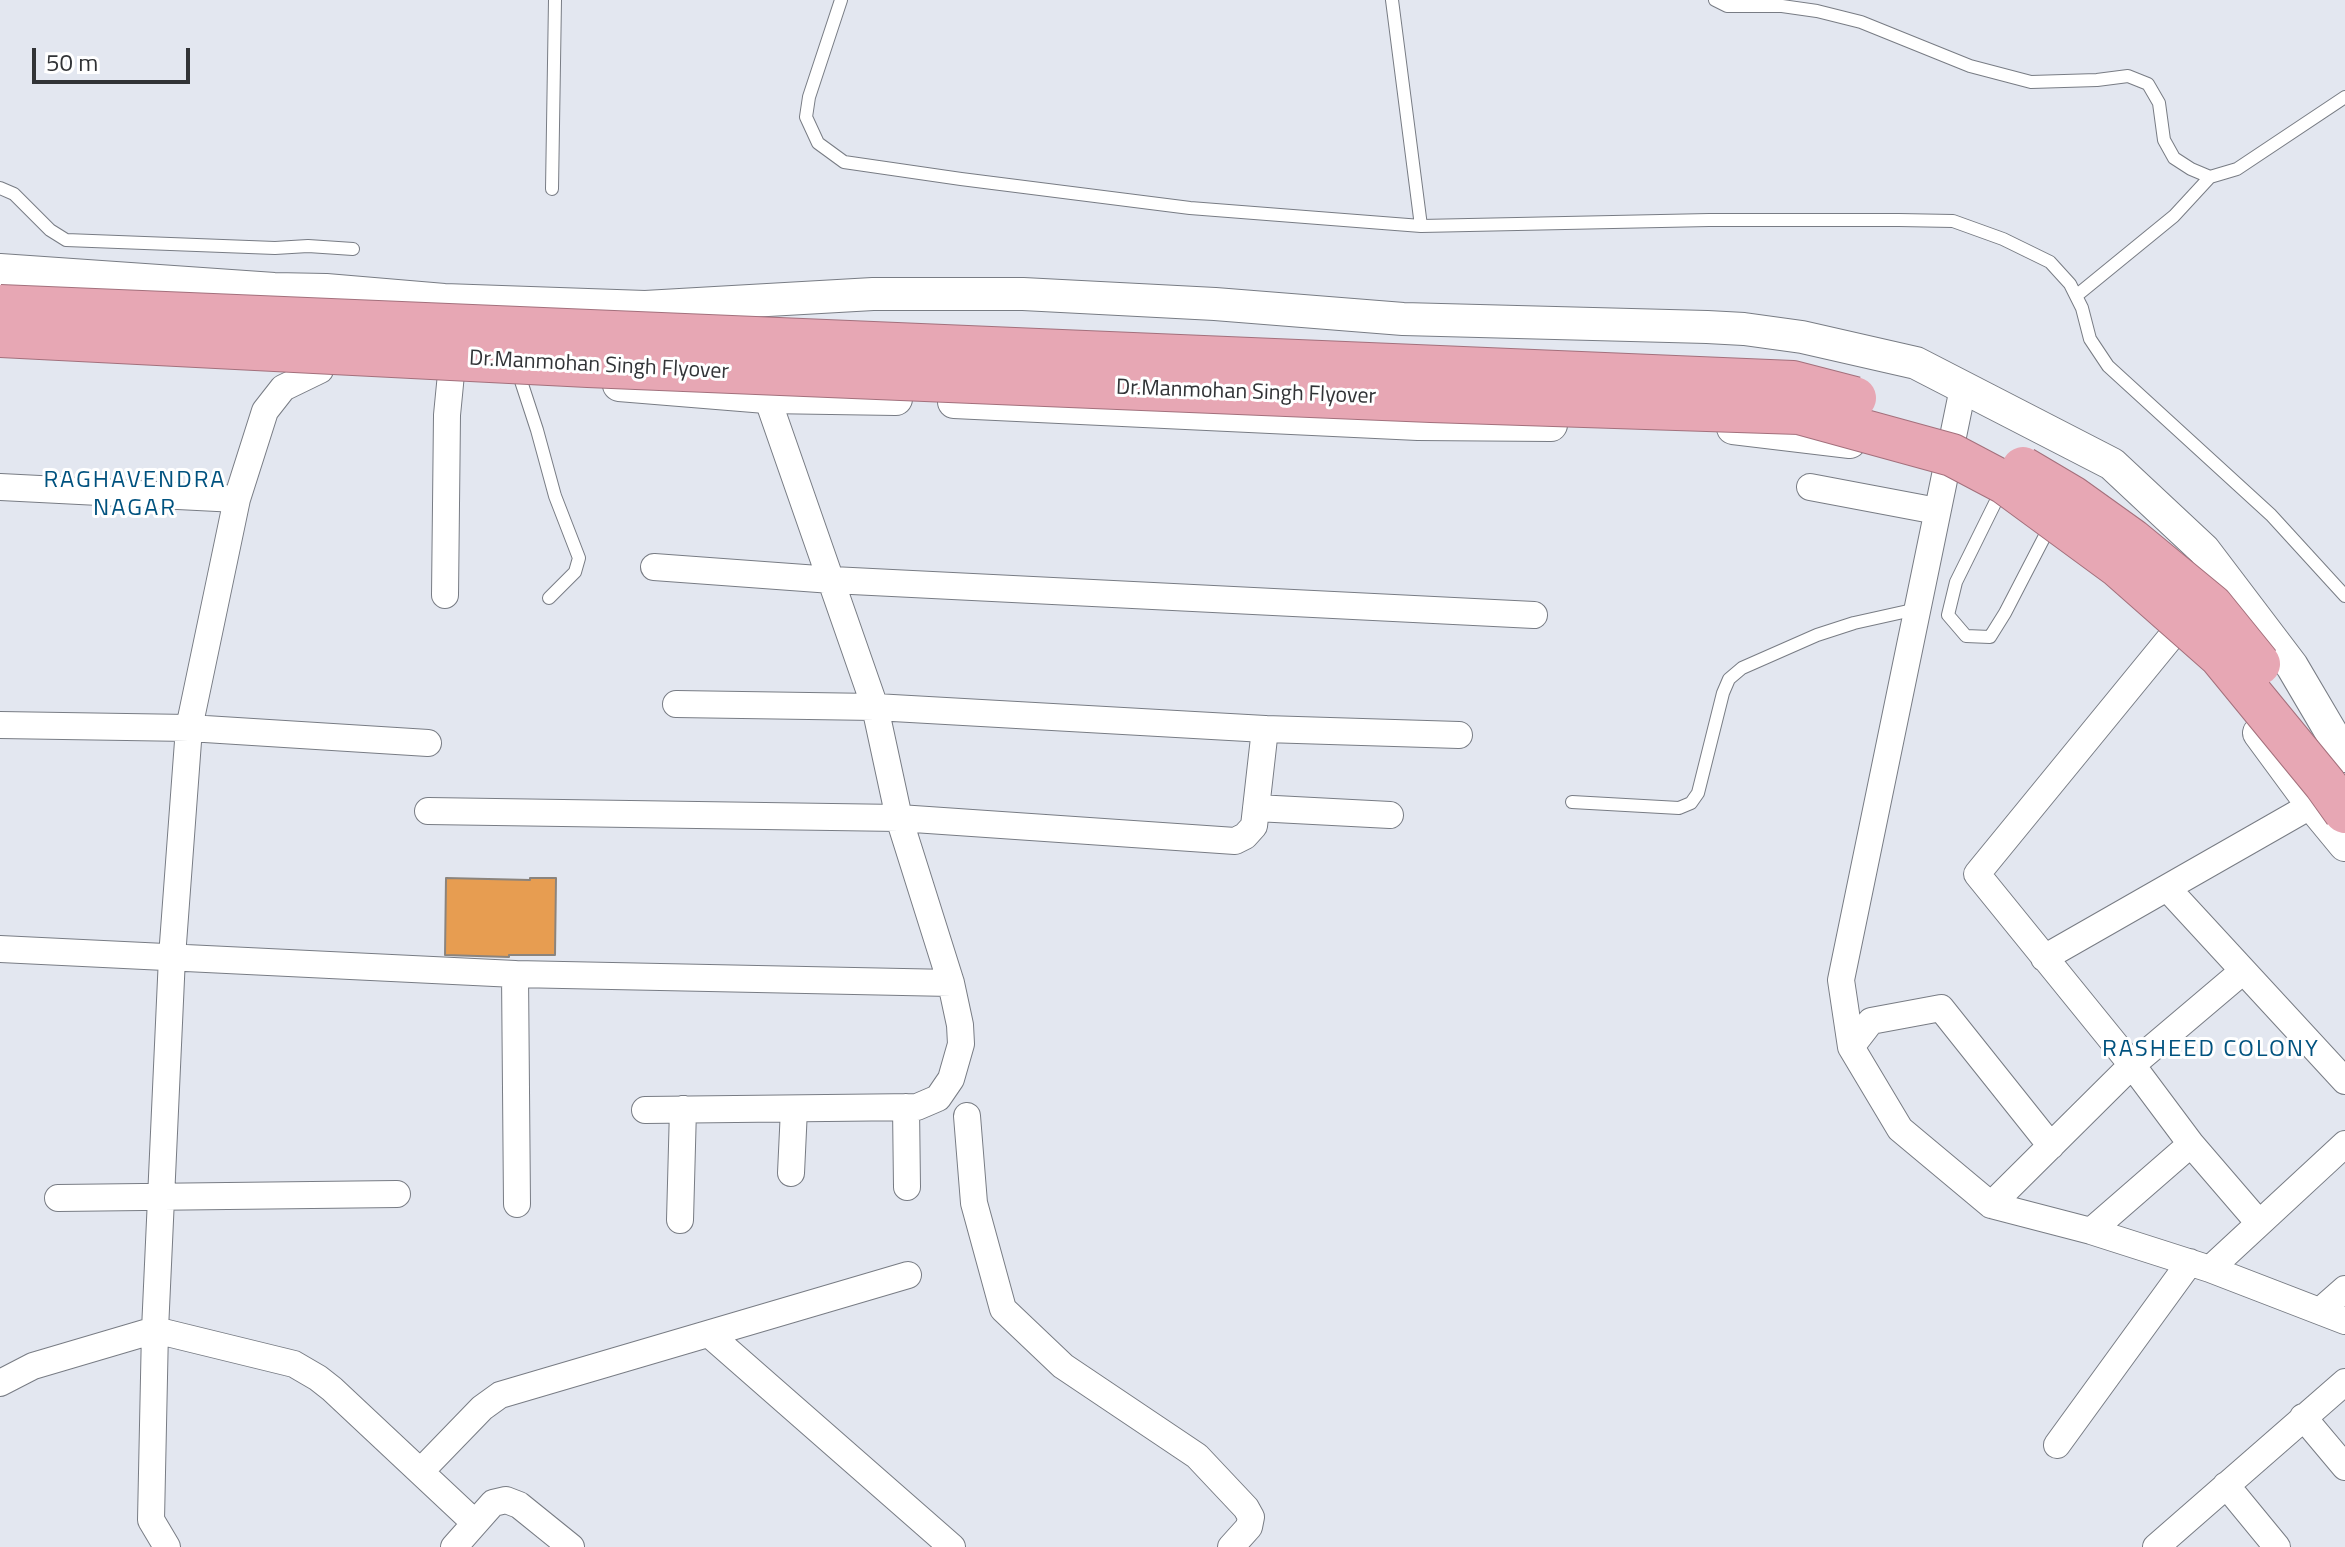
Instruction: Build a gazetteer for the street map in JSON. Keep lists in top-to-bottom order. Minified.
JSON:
{"streets":{"highway":["Dr.Manmohan Singh Flyover"]},"districts":["RAGHAVENDRA NAGAR","RASHEED COLONY"],"scale_bar":"50 m"}
